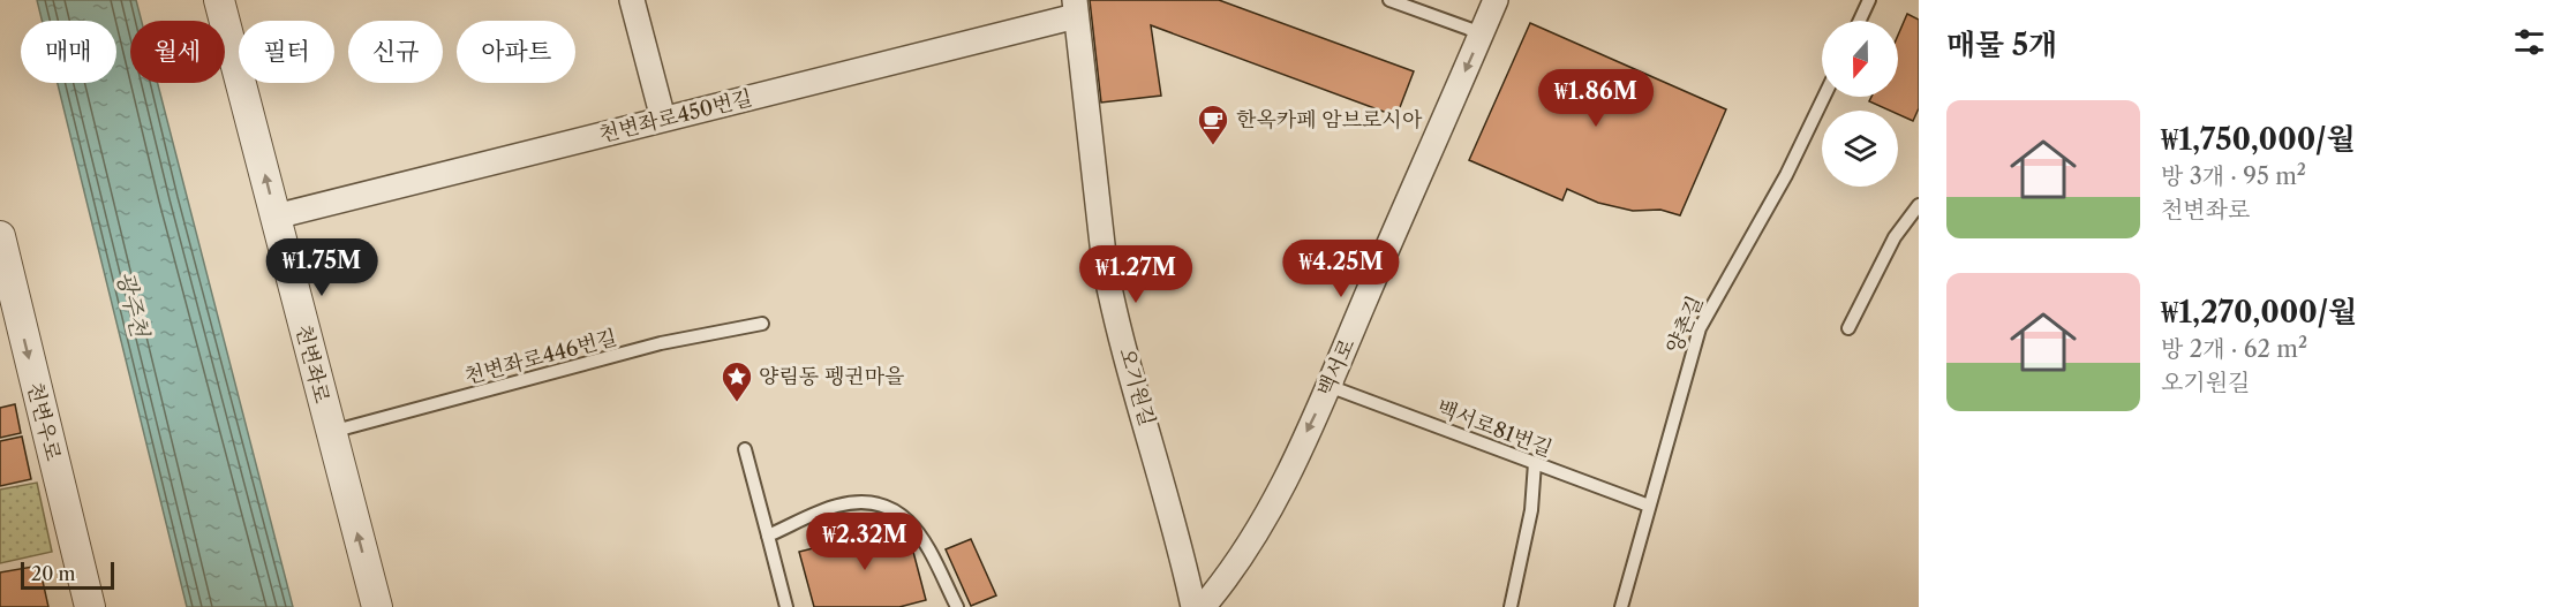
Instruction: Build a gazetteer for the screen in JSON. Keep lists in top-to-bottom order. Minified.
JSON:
{"streets":{"street":["천변좌로450번길","천변좌로","백서로","오기원길","천변우로"],"lane":["양촌길","천변좌로446번길","백서로81번길"]},"crossings":[["천변좌로450번길","천변좌로"],["천변좌로450번길","오기원길"],["양촌길","백서로81번길"],["천변좌로446번길","천변좌로"],["백서로","백서로81번길"]],"one_way":["천변좌로","백서로","천변우로"],"water":["광주천"],"places":{"cafe":["한옥카페 암브로시아"],"place":["양림동 펭귄마을"]},"scale_bar":"20 m","north":"bottom","page":{"heading":"매물 5개","chip":["매매","월세","필터","신규","아파트"],"price":["₩1.86M","₩1.75M","₩4.25M","₩1.27M","₩2.32M"],"list":[{"name":"₩1,750,000/월","note":"방 3개 · 95 m² · 천변좌로"},{"name":"₩1,270,000/월","note":"방 2개 · 62 m² · 오기원길"}],"scale":"20 m"}}
